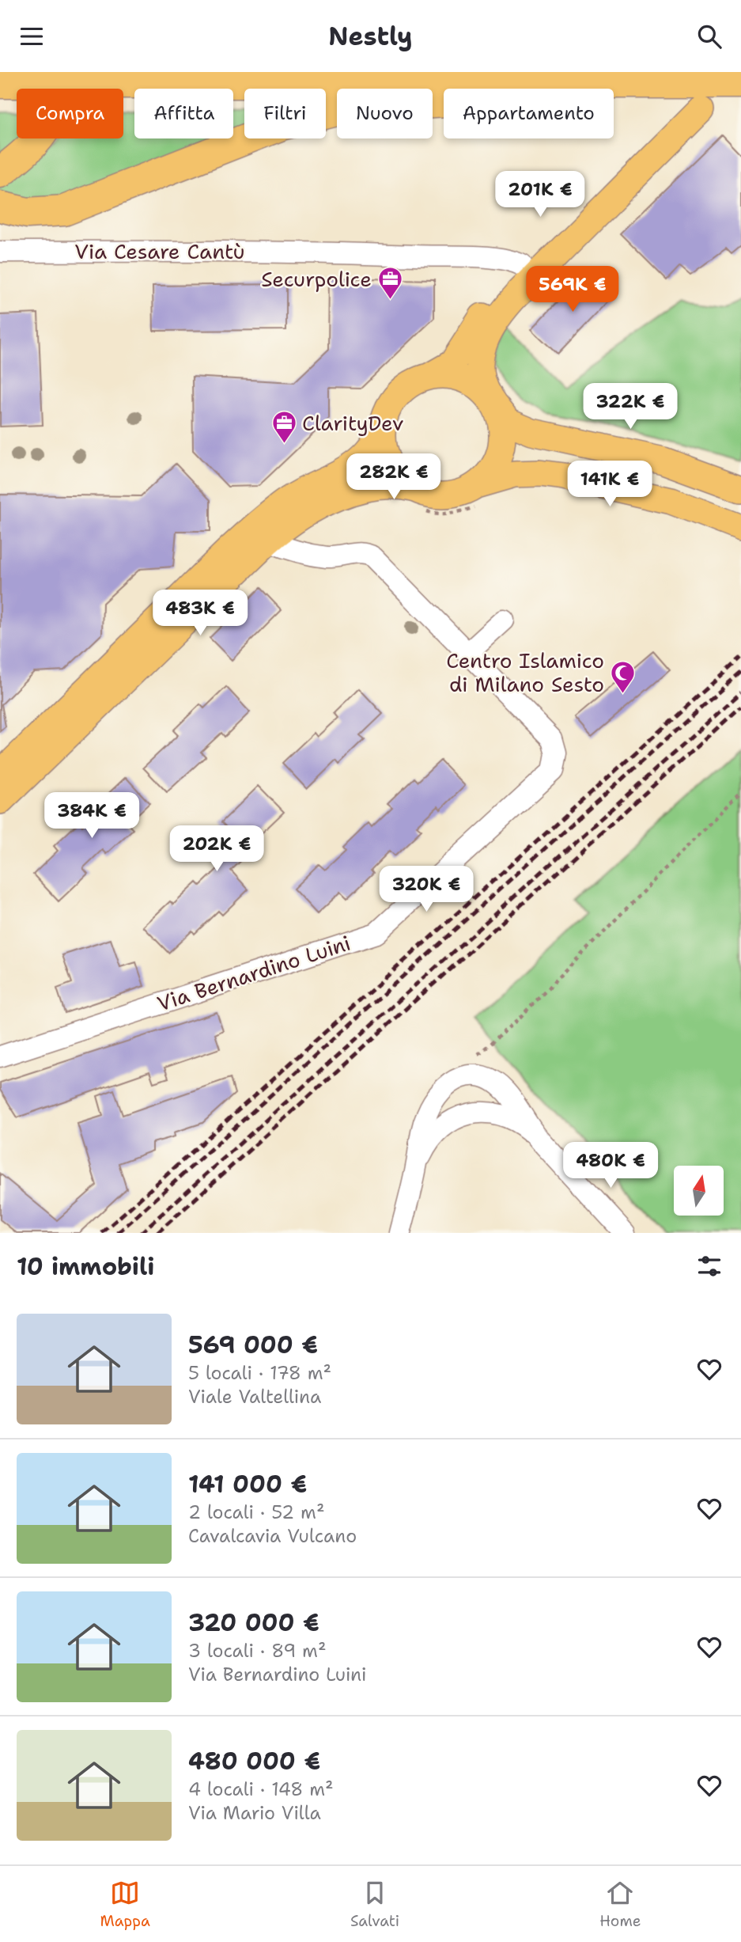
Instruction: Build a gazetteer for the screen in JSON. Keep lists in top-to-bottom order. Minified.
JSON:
{"streets":{"street":["Via Cesare Cantù","Via Bernardino Luini"]},"places":{"office":["Securpolice","ClarityDev"],"mosque":["Centro Islamico di Milano Sesto"]},"north":"top","page":{"header":"Nestly","chip":["Compra","Affitta","Filtri","Nuovo","Appartamento"],"price":["201K €","569K €","322K €","282K €","141K €","483K €","384K €","202K €","320K €","480K €"],"heading":"10 immobili","list":[{"name":"569 000 €","note":"5 locali · 178 m² · Viale Valtellina"},{"name":"141 000 €","note":"2 locali · 52 m² · Cavalcavia Vulcano"},{"name":"320 000 €","note":"3 locali · 89 m² · Via Bernardino Luini"},{"name":"480 000 €","note":"4 locali · 148 m² · Via Mario Villa"}],"tabs":["Mappa","Salvati","Home"]}}
